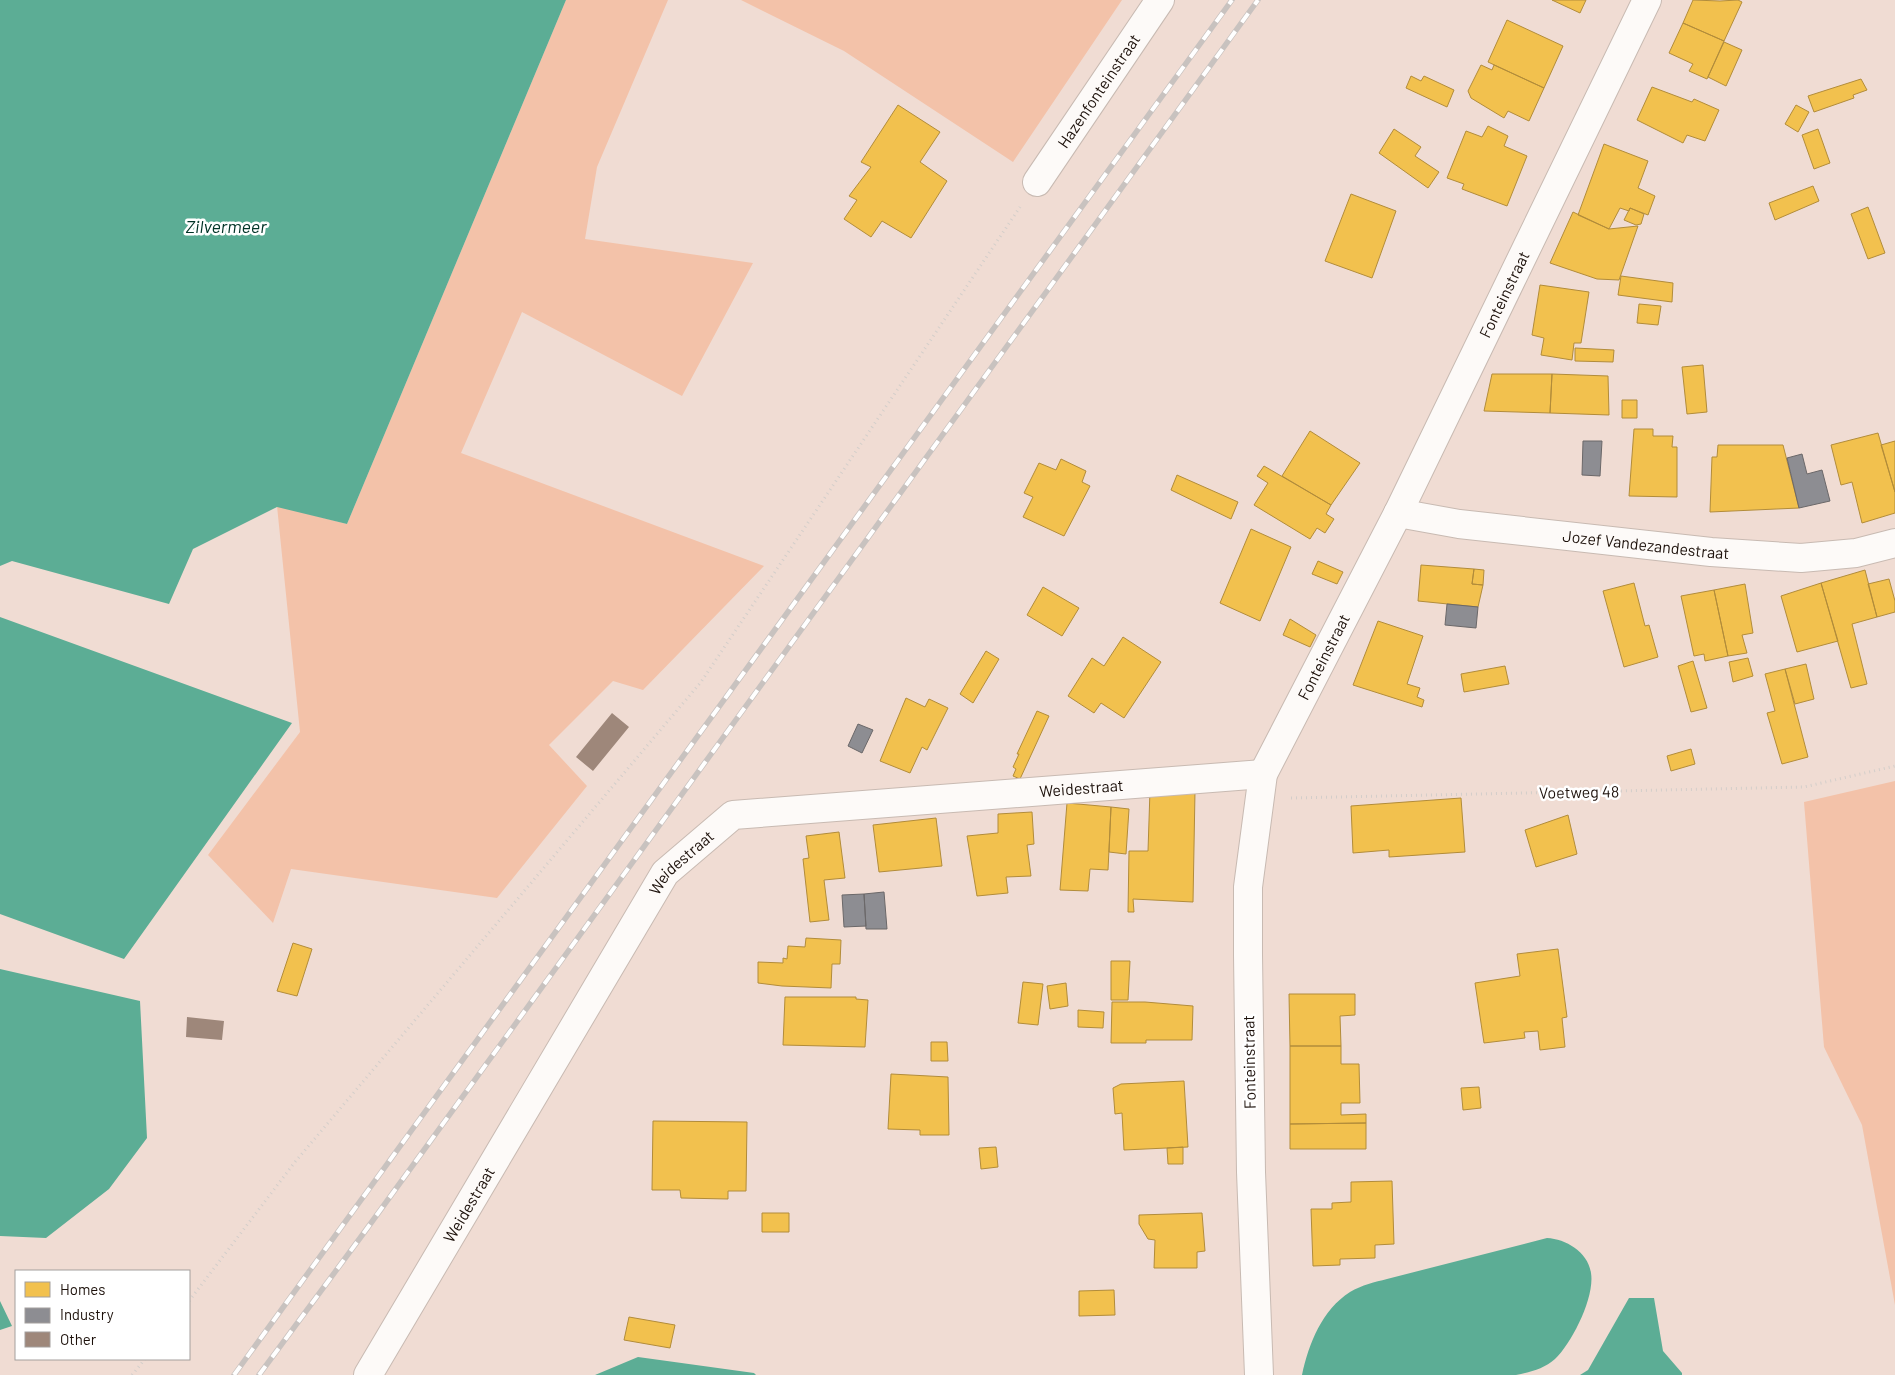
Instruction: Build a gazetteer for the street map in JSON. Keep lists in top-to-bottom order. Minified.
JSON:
{"streets":{"street":["Hazenfonteinstraat","Fonteinstraat","Jozef Vandezandestraat","Weidestraat"],"path":["Voetweg 48"]},"crossings":[["Fonteinstraat","Jozef Vandezandestraat"],["Fonteinstraat","Weidestraat"],["Fonteinstraat","Voetweg 48"],["Weidestraat","Voetweg 48"]],"water":["Zilvermeer"],"legend":["Homes","Industry","Other"]}
